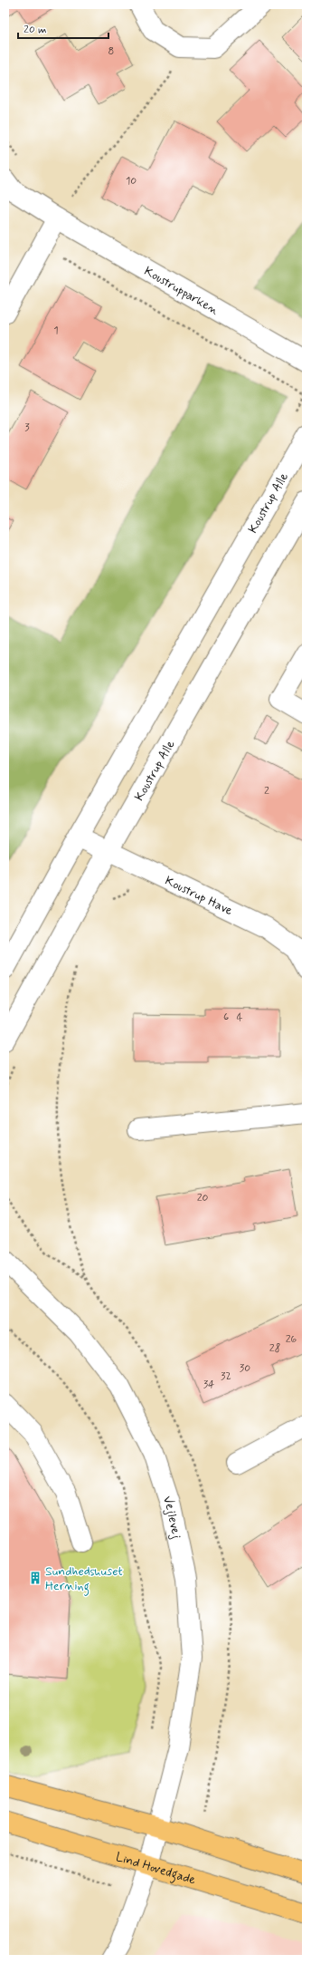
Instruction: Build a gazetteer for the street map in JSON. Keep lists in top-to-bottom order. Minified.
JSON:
{"streets":{"main road":["Lind Hovedgade"],"street":["Koustrupparken","Koustrup Alle","Koustrup Have","Vejlevej"]},"crossings":[["Koustrup Alle","Koustrup Have"],["Vejlevej","Lind Hovedgade"]],"places":{"building":["Sundhedshuset Herning"]},"house_numbers":["8","10","1","3","2","6","4","20","26","28","30","32","34"],"scale_bar":"20 m"}
